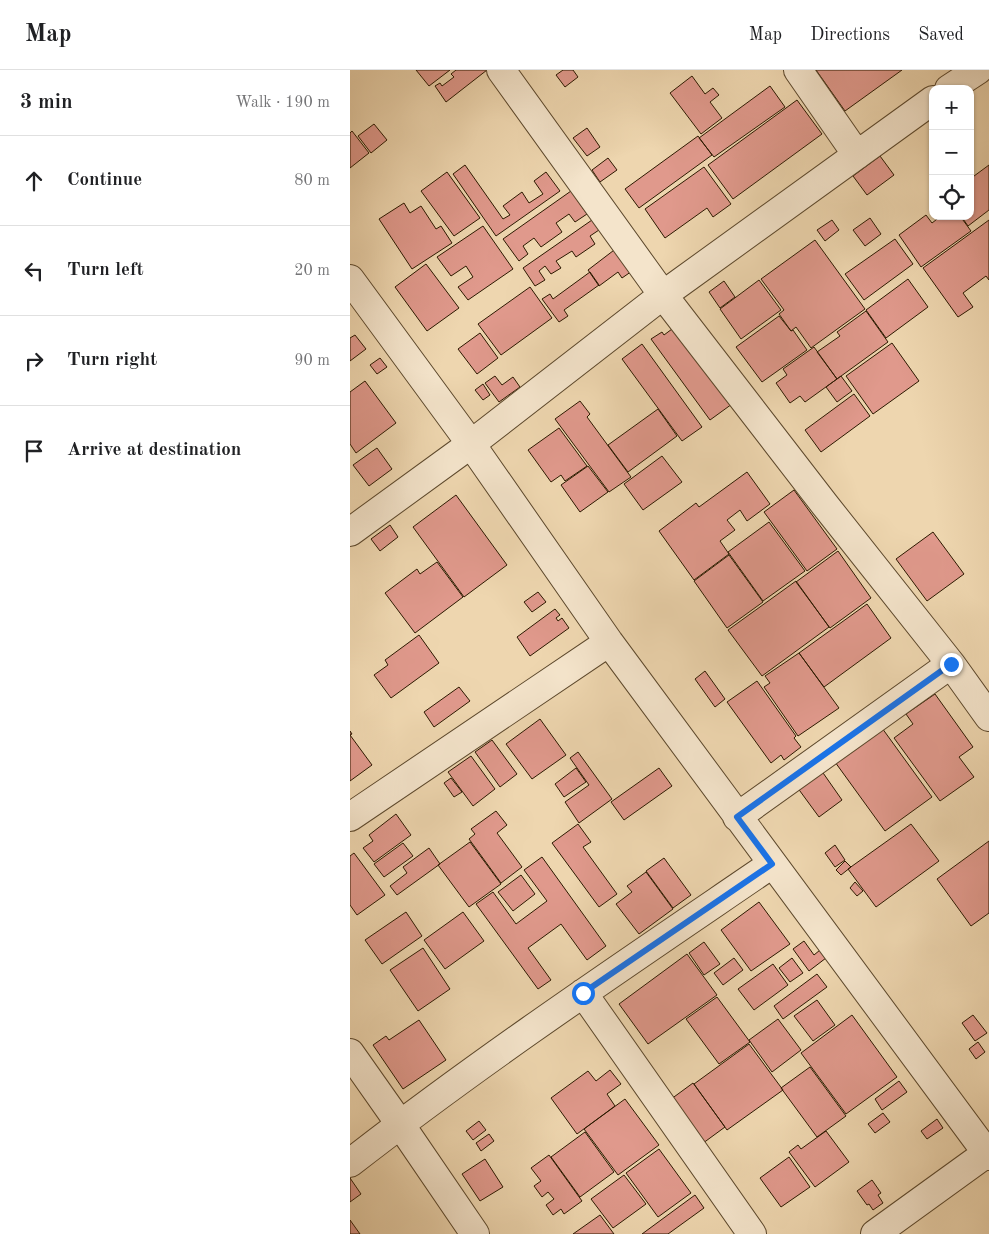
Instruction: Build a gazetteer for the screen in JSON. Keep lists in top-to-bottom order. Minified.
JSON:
{"page":{"header":"Map","nav":["Map","Directions","Saved"],"heading":["3 min","Walk · 190 m"],"map_buttons":["+","−"],"list":[["Continue","80 m"],["Turn left","20 m"],["Turn right","90 m"],"Arrive at destination"]}}
